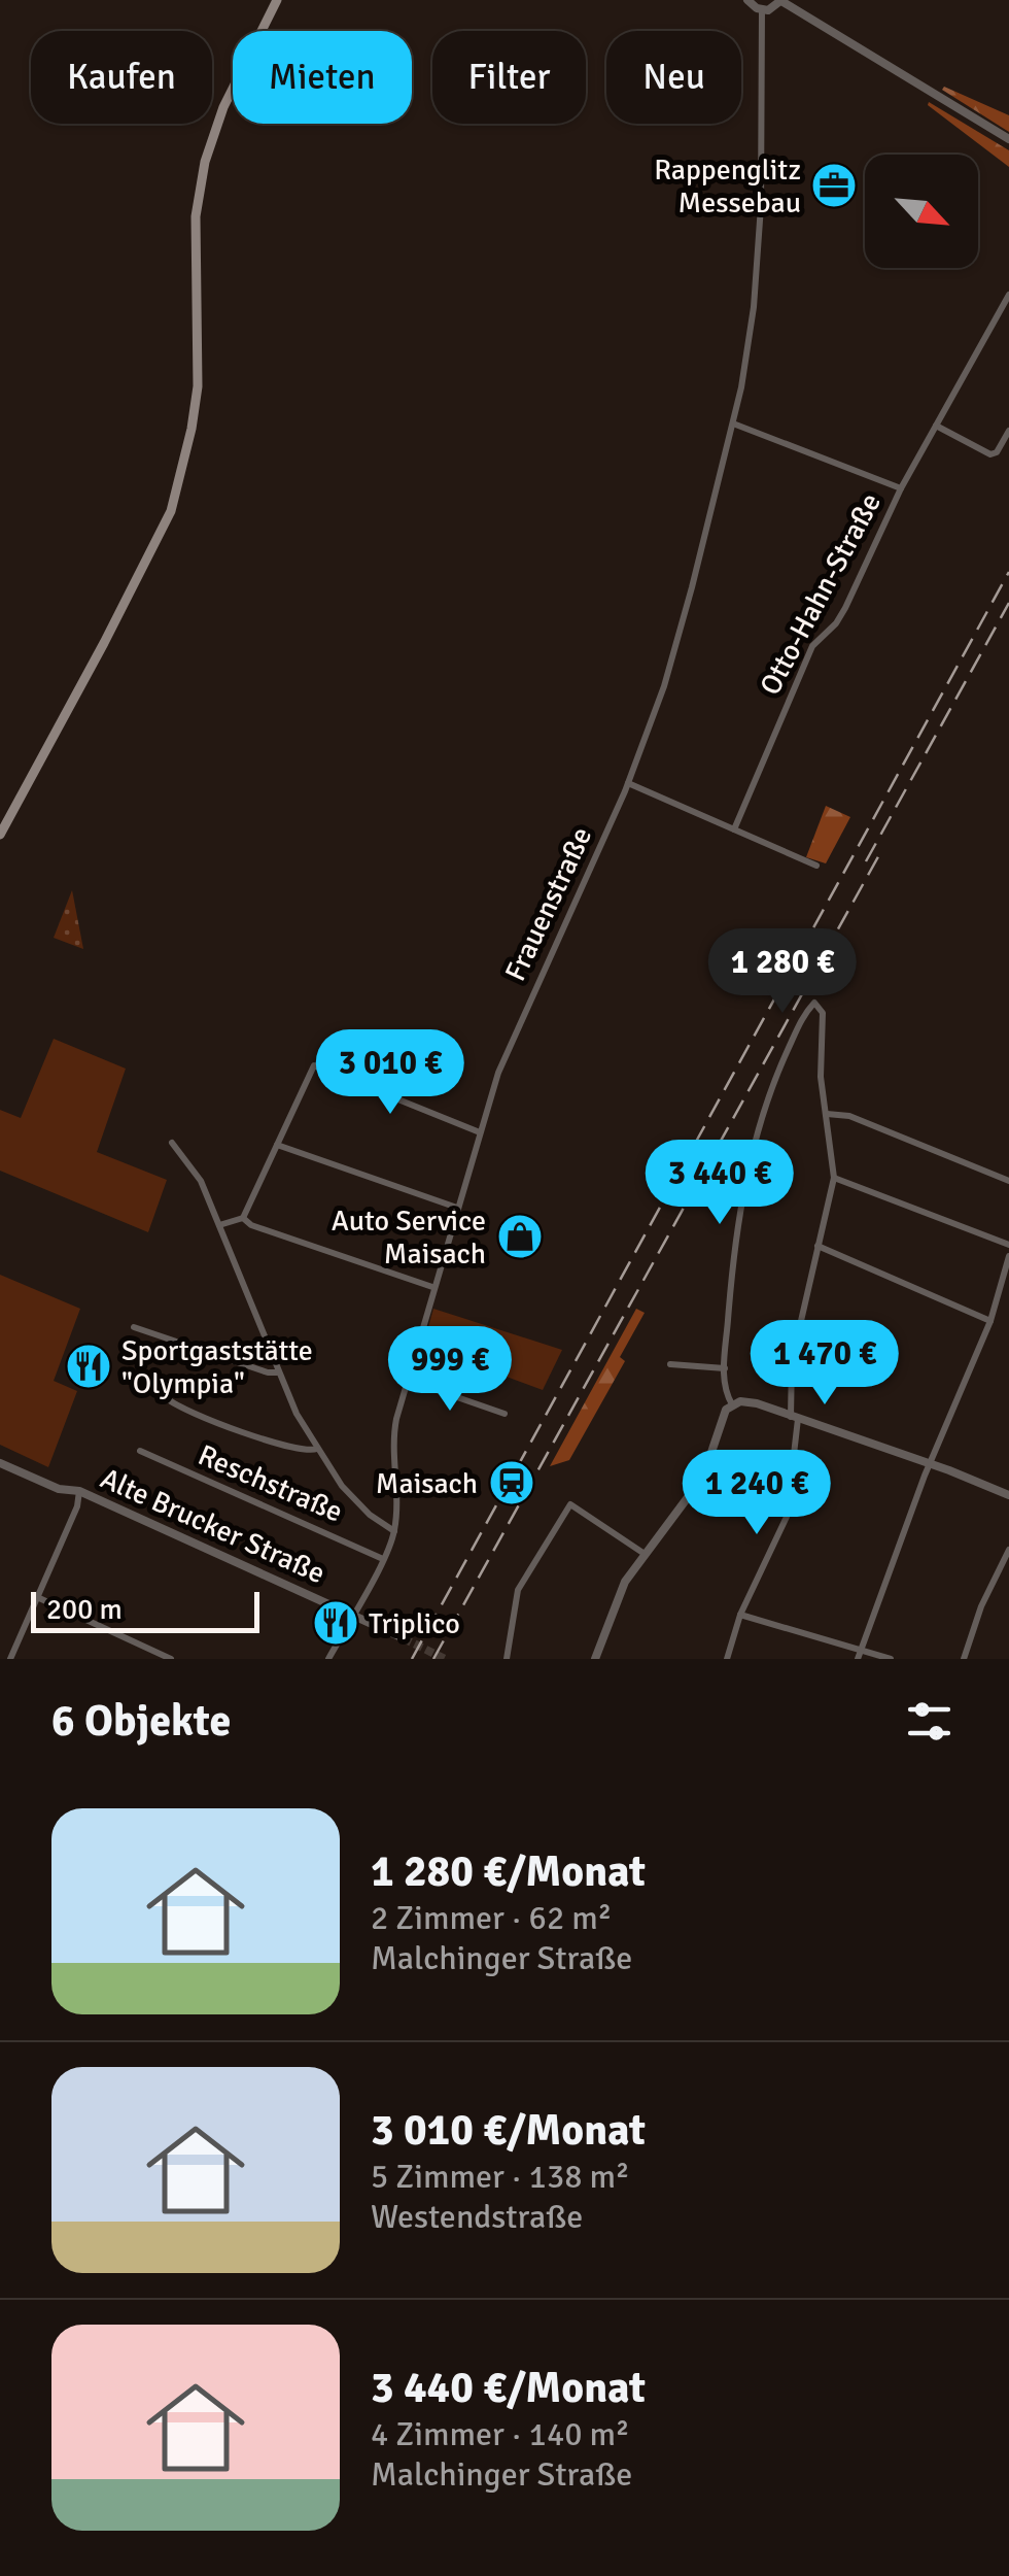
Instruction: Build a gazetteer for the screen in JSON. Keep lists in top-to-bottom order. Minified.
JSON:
{"streets":{"street":["Otto-Hahn-Straße","Frauenstraße","Reschstraße","Alte Brucker Straße"]},"crossings":[["Otto-Hahn-Straße","Frauenstraße"],["Frauenstraße","Reschstraße"],["Frauenstraße","Alte Brucker Straße"]],"places":{"office":["Rappenglitz Messebau"],"shop":["Auto Service Maisach"],"restaurant":["Sportgaststätte \"Olympia\"","Triplico"],"station":["Maisach"]},"scale_bar":"200 m","north":"bottom right","page":{"chip":["Kaufen","Mieten","Filter","Neu"],"price":["1 280 €","3 010 €","3 440 €","1 470 €","999 €","1 240 €"],"scale":"200 m","heading":"6 Objekte","list":[{"name":"1 280 €/Monat","note":"2 Zimmer · 62 m² · Malchinger Straße"},{"name":"3 010 €/Monat","note":"5 Zimmer · 138 m² · Westendstraße"},{"name":"3 440 €/Monat","note":"4 Zimmer · 140 m² · Malchinger Straße"}]}}
